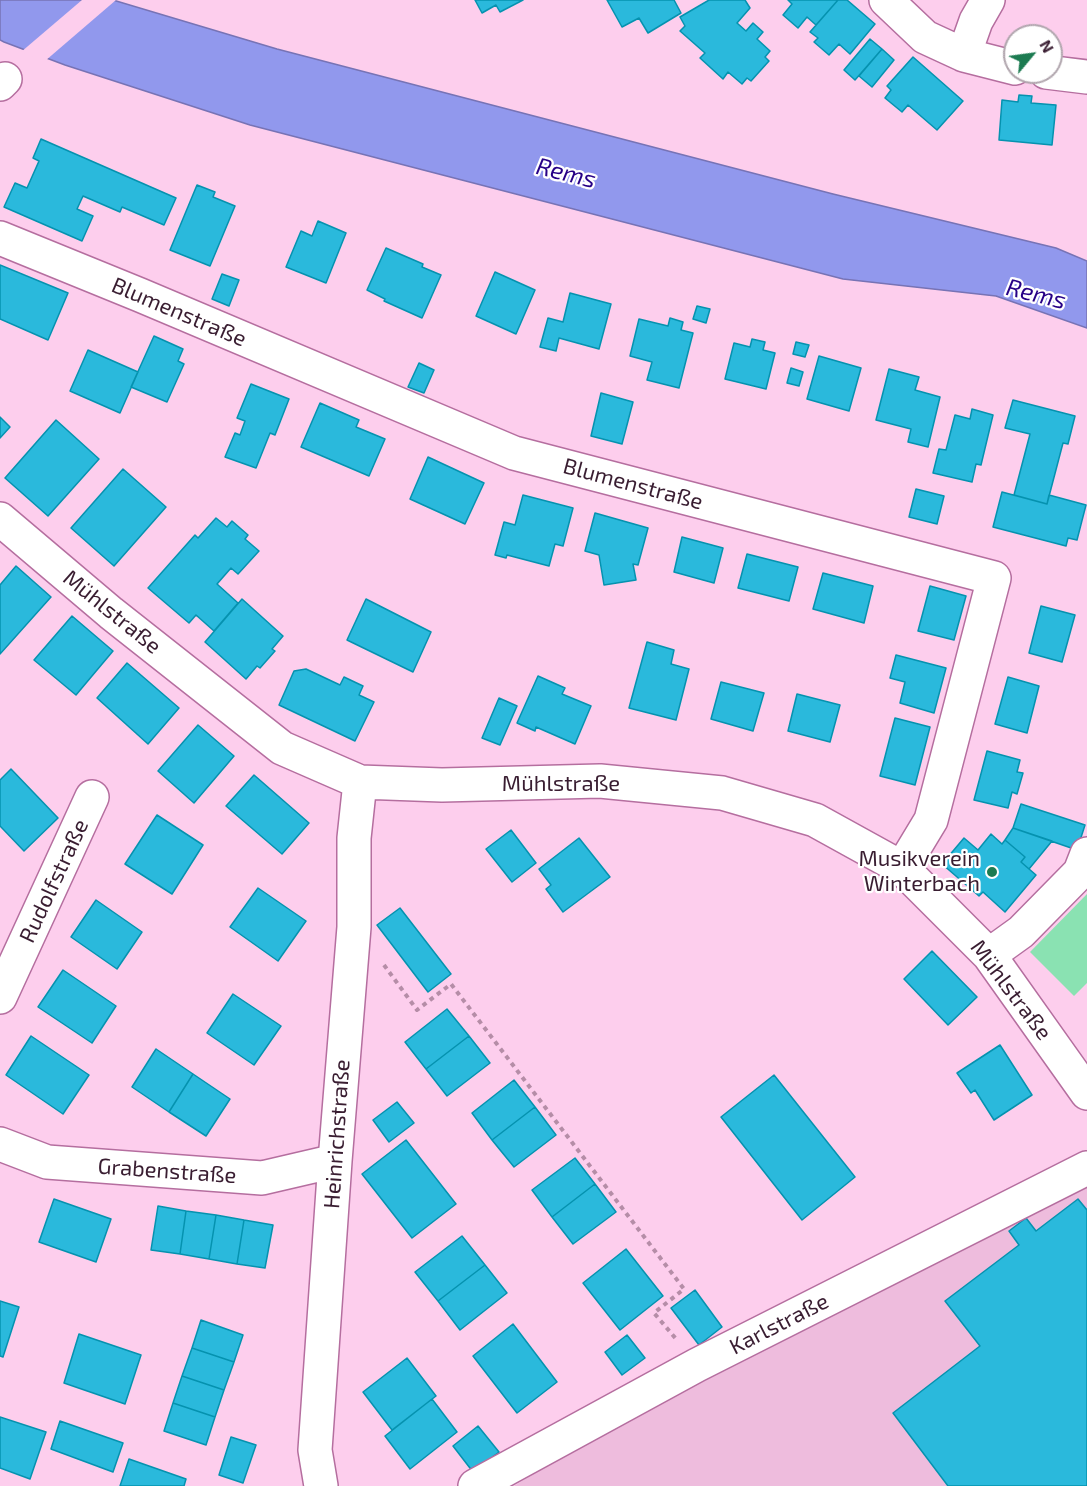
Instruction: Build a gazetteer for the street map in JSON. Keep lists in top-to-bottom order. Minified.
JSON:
{"streets":{"street":["Blumenstraße","Mühlstraße","Rudolfstraße","Heinrichstraße","Grabenstraße","Karlstraße"]},"crossings":[["Blumenstraße","Mühlstraße"],["Mühlstraße","Heinrichstraße"],["Heinrichstraße","Grabenstraße"]],"water":["Rems"],"places":["Musikverein Winterbach"],"north":"top right"}
